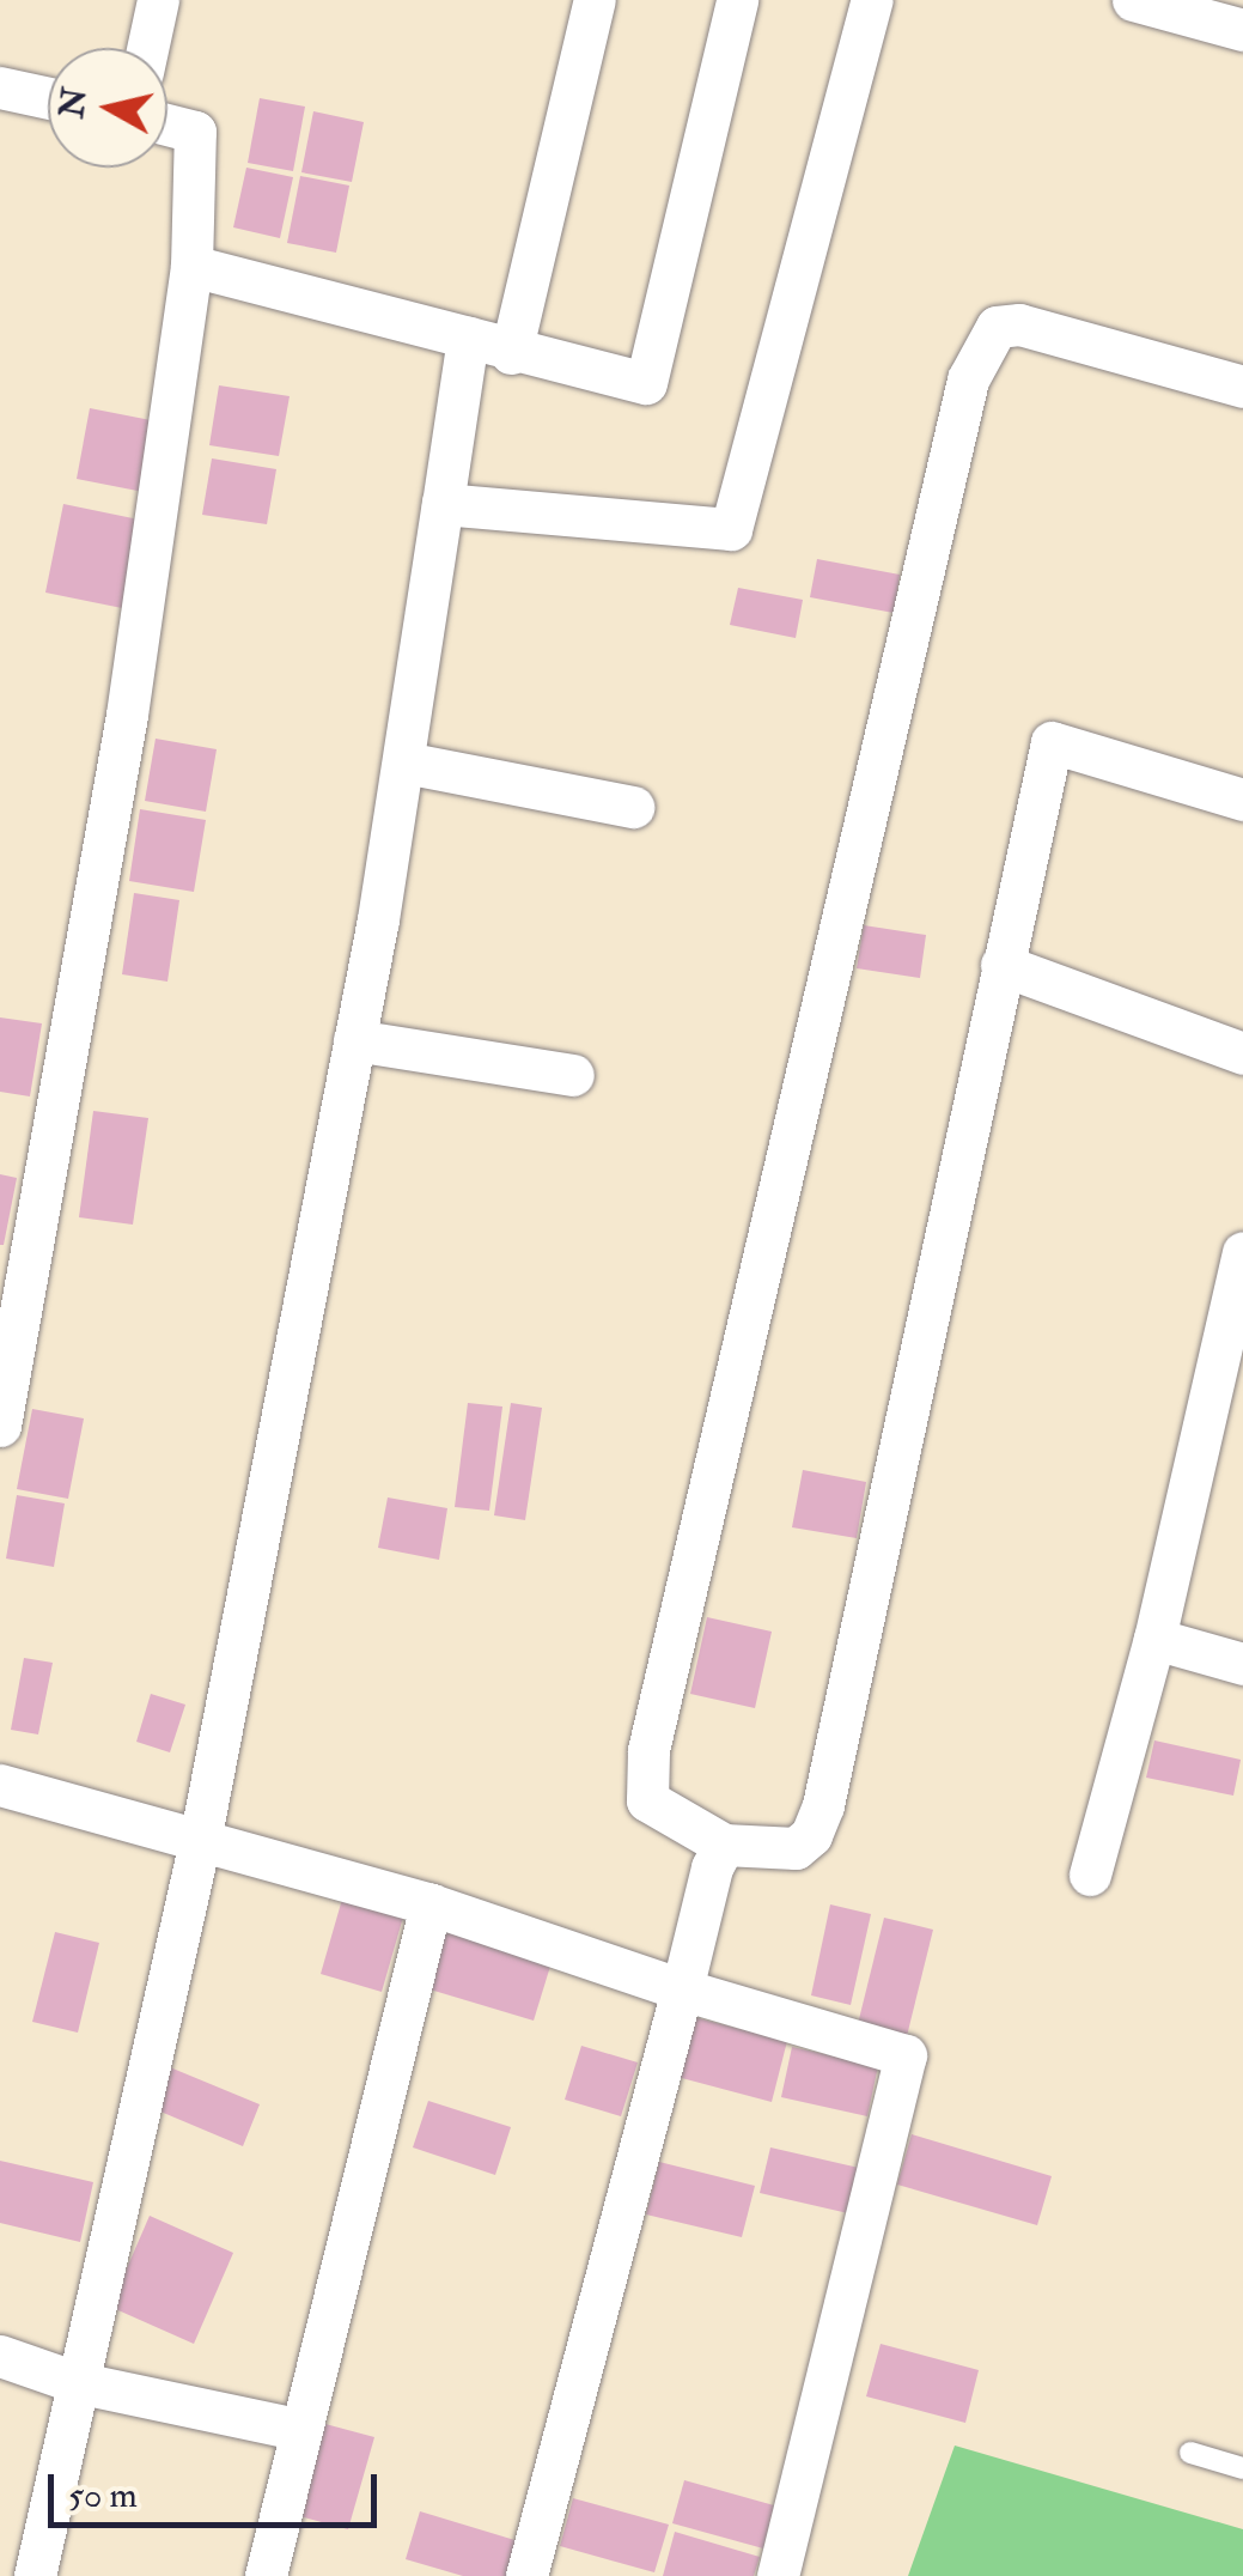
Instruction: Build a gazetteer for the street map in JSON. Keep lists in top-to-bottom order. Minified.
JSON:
{"scale_bar":"50 m","north":"left"}
